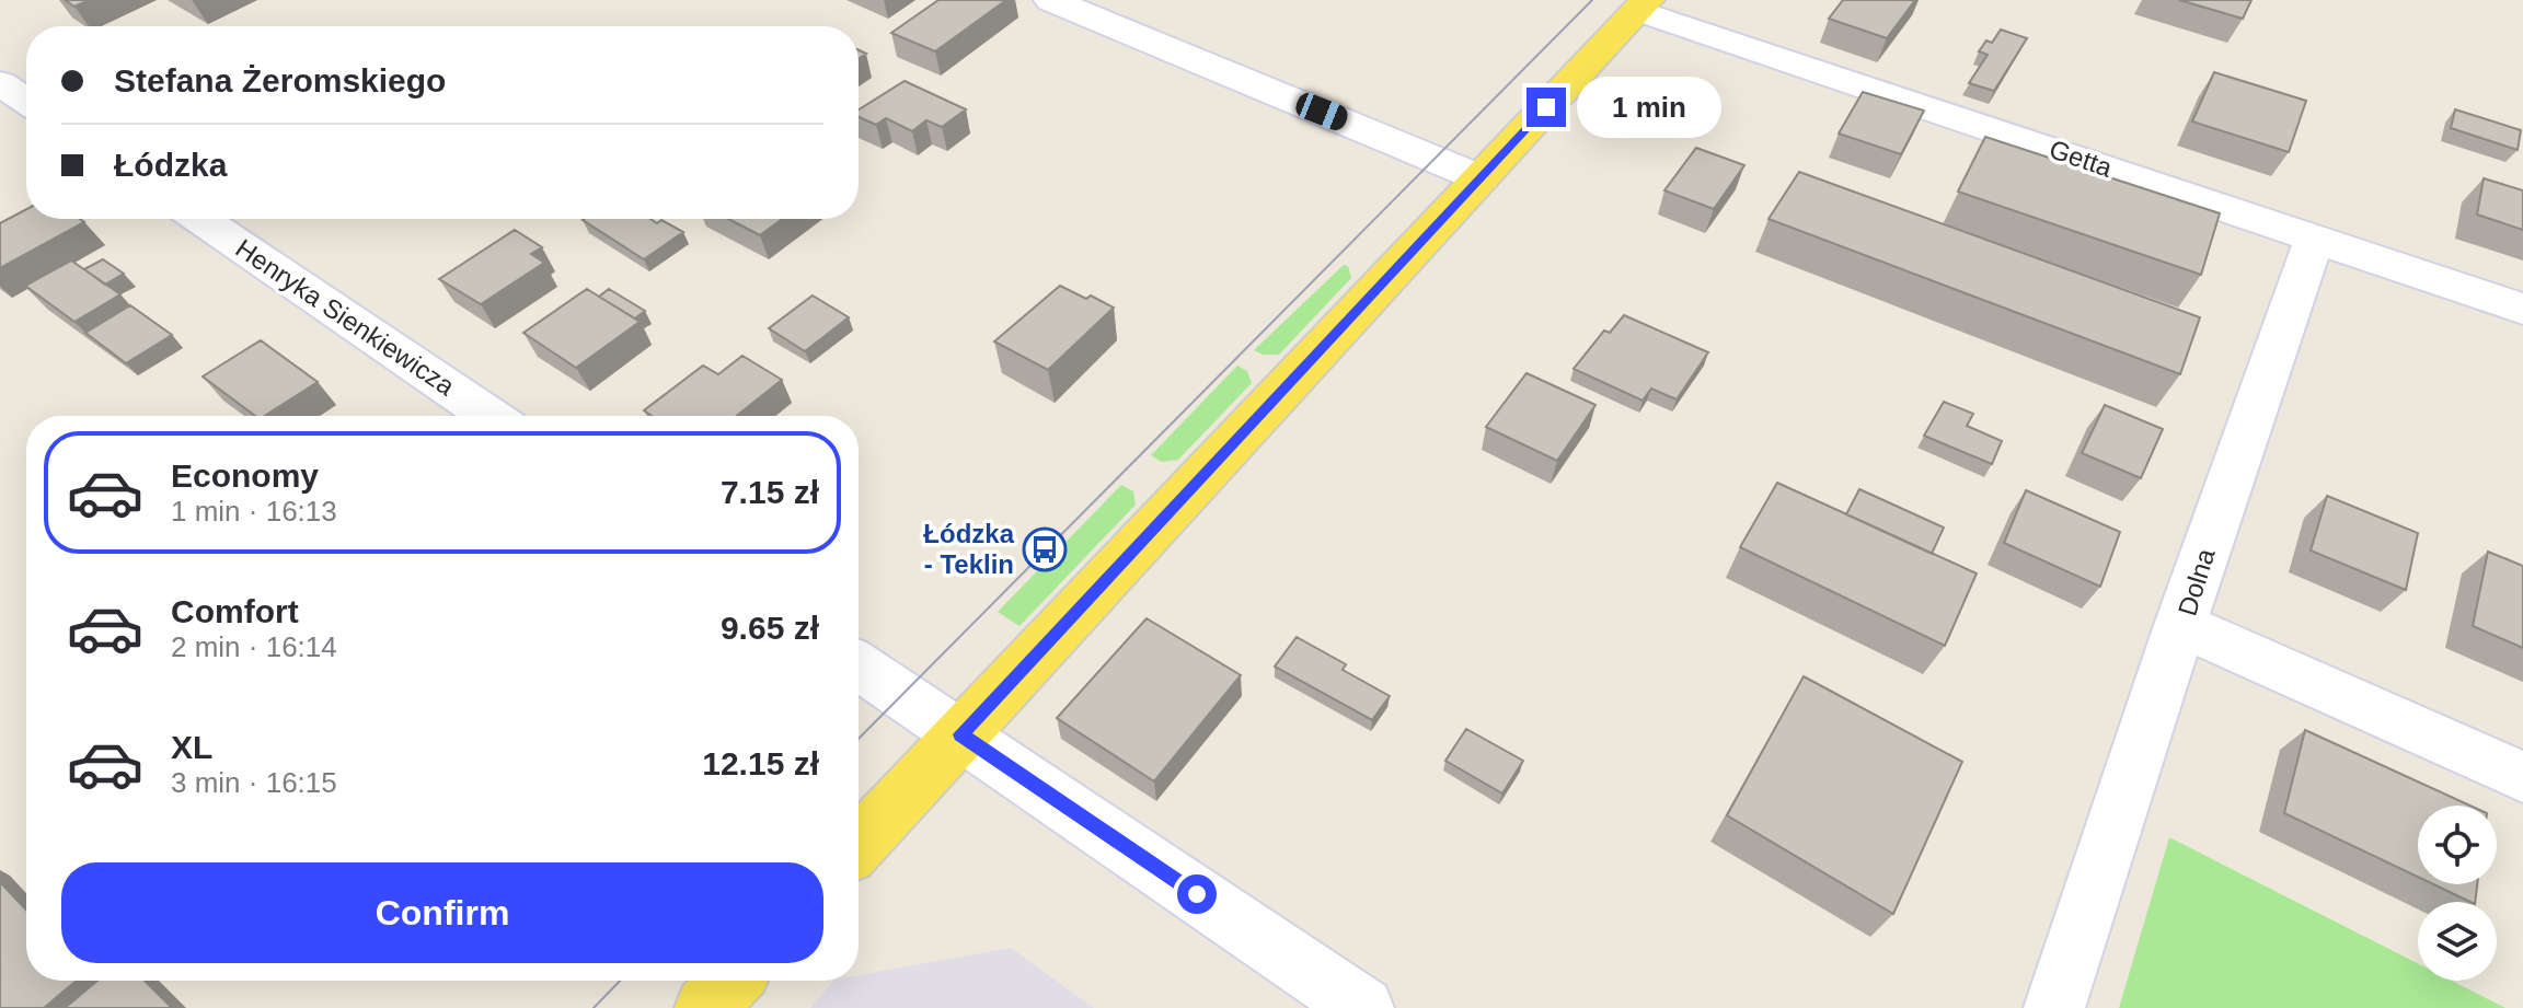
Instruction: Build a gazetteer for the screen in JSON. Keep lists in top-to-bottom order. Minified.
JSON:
{"streets":{"street":["Getta","Henryka Sienkiewicza","Dolna"]},"crossings":[["Getta","Dolna"]],"places":{"bus stop":["Łódzka - Teklin"]},"page":{"banner":["Stefana Żeromskiego","Łódzka"],"bubble":"1 min","list":[{"name":"Economy","note":"1 min · 16:13","value":"7.15 zł"},{"name":"Comfort","note":"2 min · 16:14","value":"9.65 zł"},{"name":"XL","note":"3 min · 16:15","value":"12.15 zł"}],"buttons":"Confirm"}}
